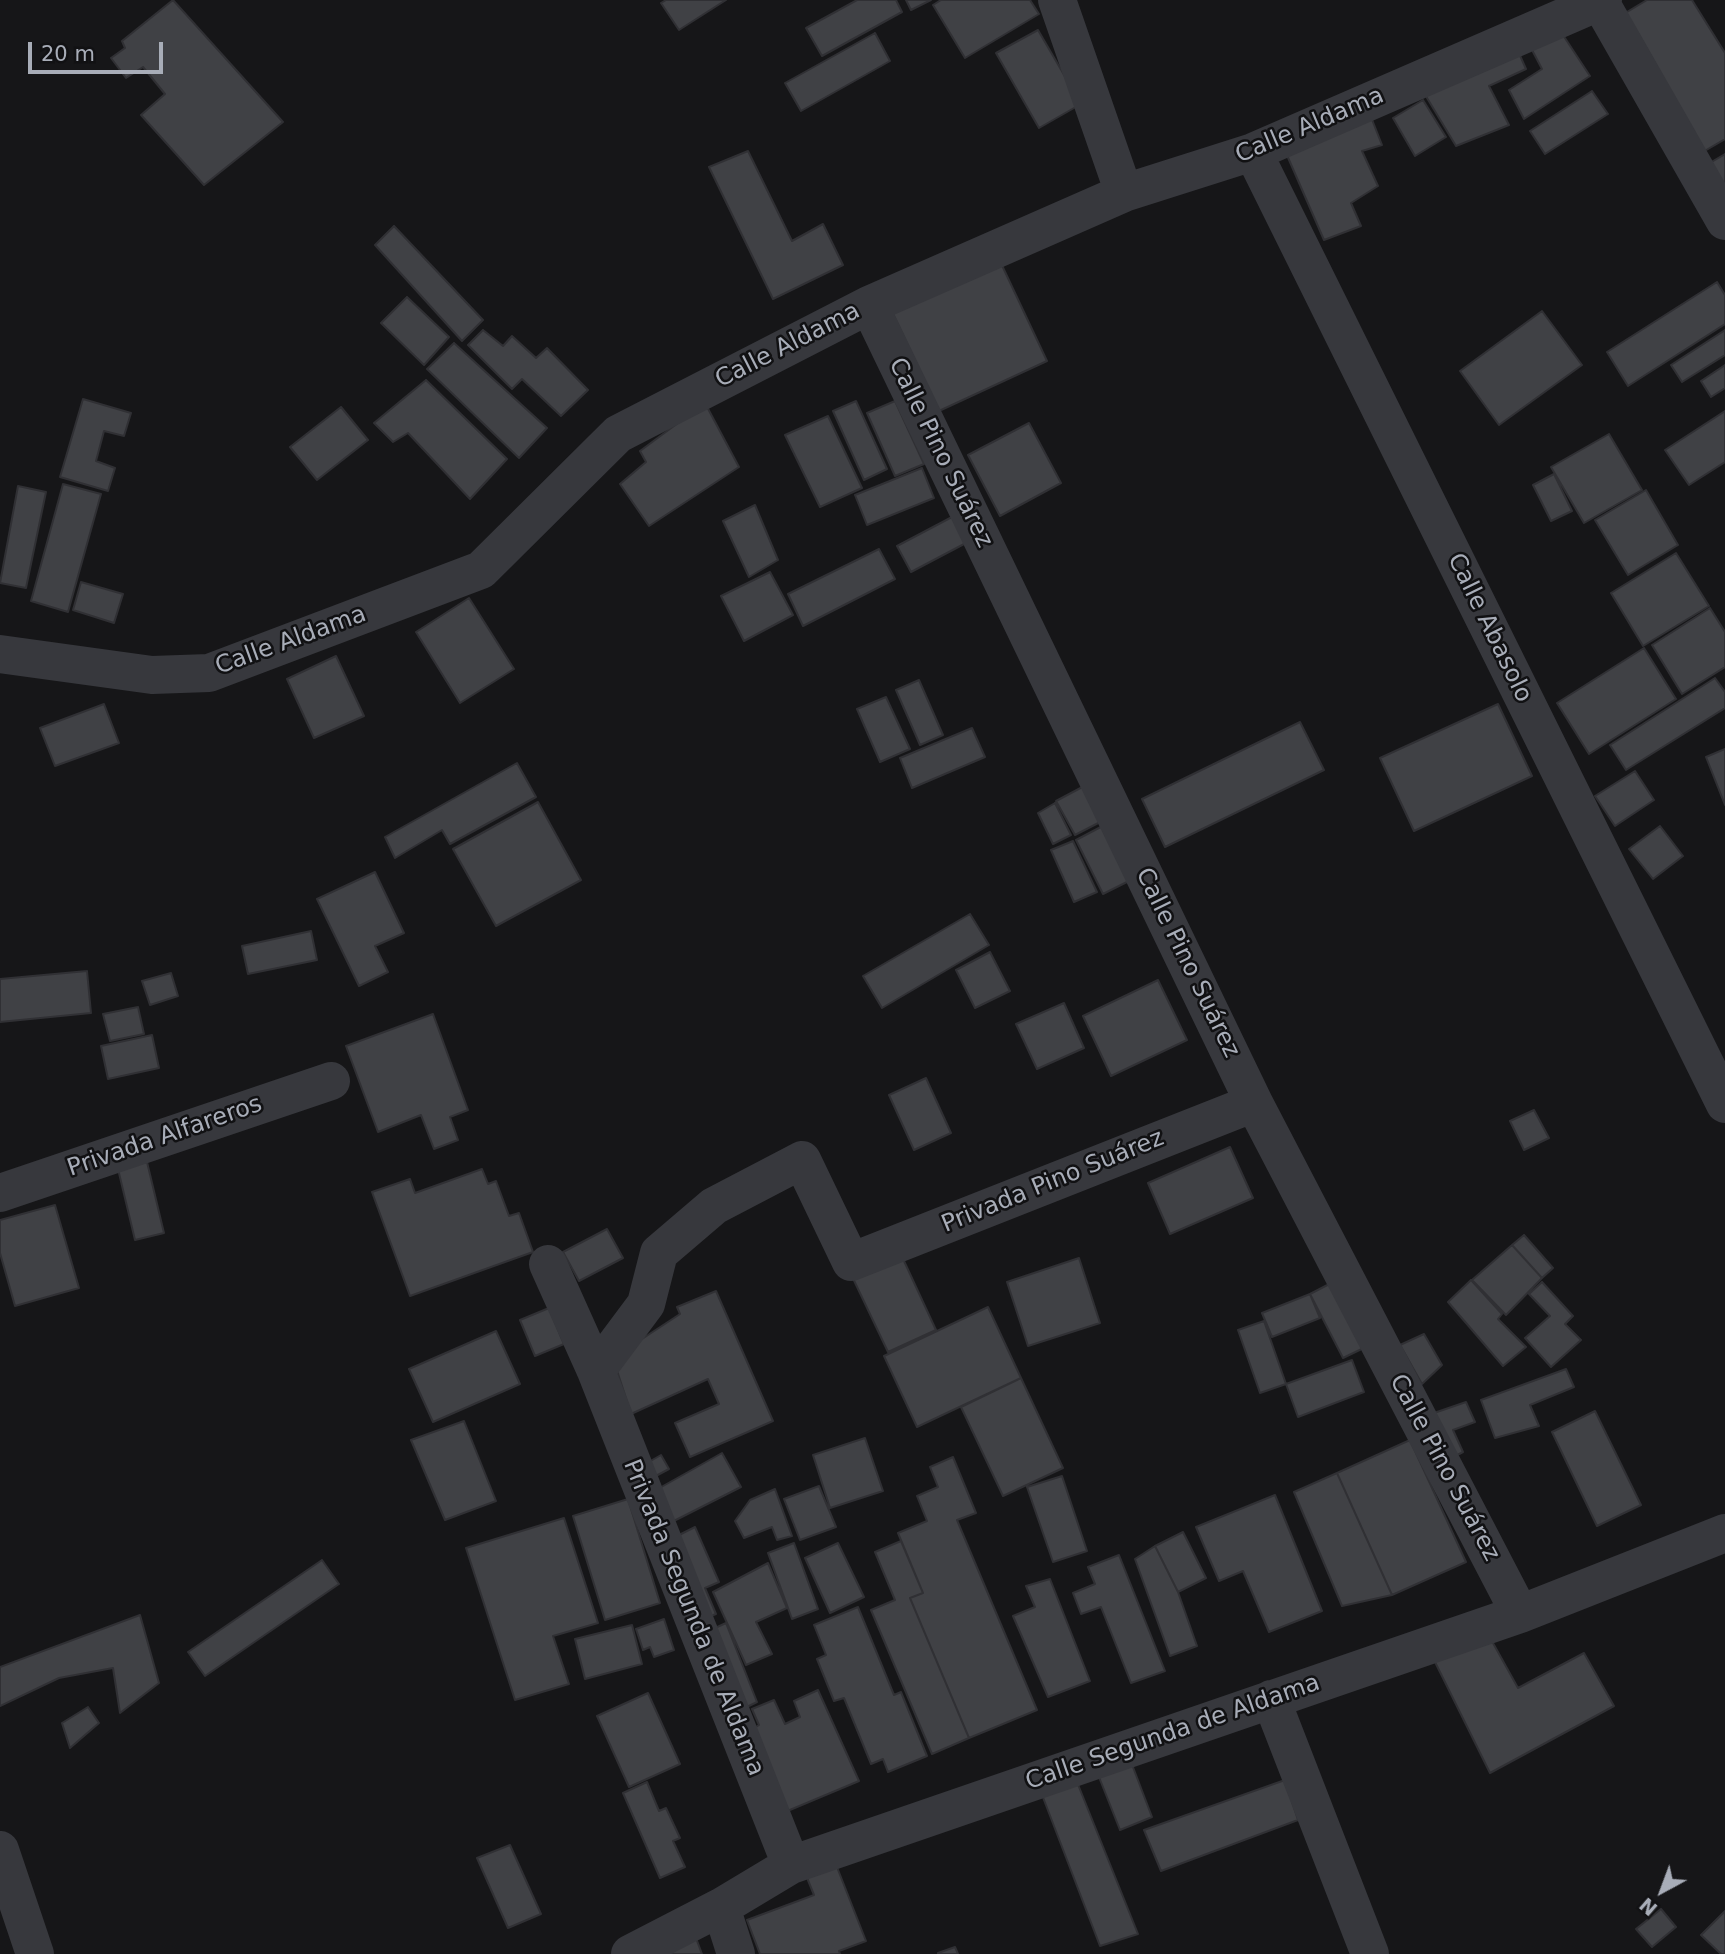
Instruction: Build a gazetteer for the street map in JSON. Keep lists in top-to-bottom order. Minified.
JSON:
{"streets":{"street":["Calle Aldama","Calle Pino Suárez","Calle Abasolo","Privada Alfareros","Privada Pino Suárez","Privada Segunda de Aldama","Calle Segunda de Aldama"]},"crossings":[["Calle Aldama","Calle Pino Suárez"],["Calle Aldama","Calle Abasolo"],["Calle Pino Suárez","Privada Pino Suárez"],["Calle Pino Suárez","Calle Segunda de Aldama"],["Privada Pino Suárez","Privada Segunda de Aldama"],["Privada Segunda de Aldama","Calle Segunda de Aldama"]],"scale_bar":"20 m","north":"bottom left"}
